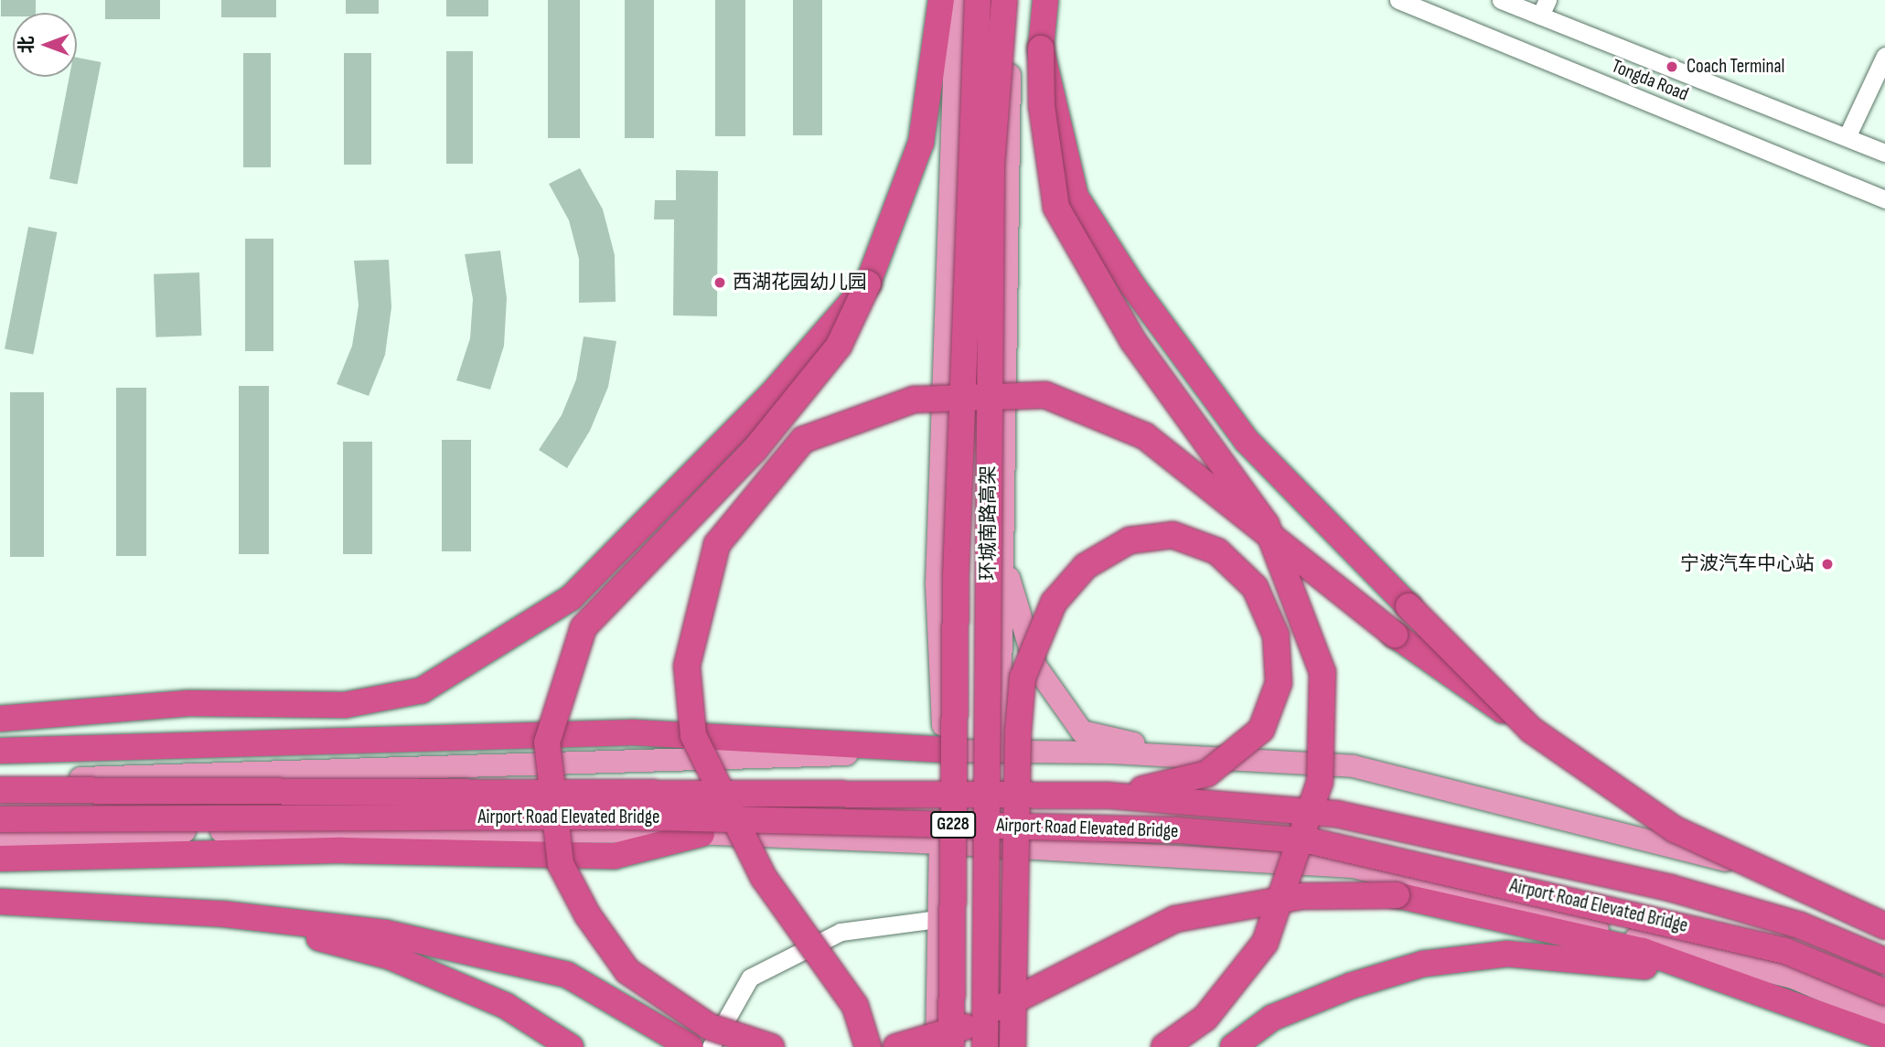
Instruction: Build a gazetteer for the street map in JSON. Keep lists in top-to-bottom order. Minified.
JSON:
{"streets":{"highway":["环城南路高架","Airport Road Elevated Bridge","G228"],"street":["Tongda Road"]},"places":["Coach Terminal","西湖花园幼儿园","宁波汽车中心站"],"north":"left"}
